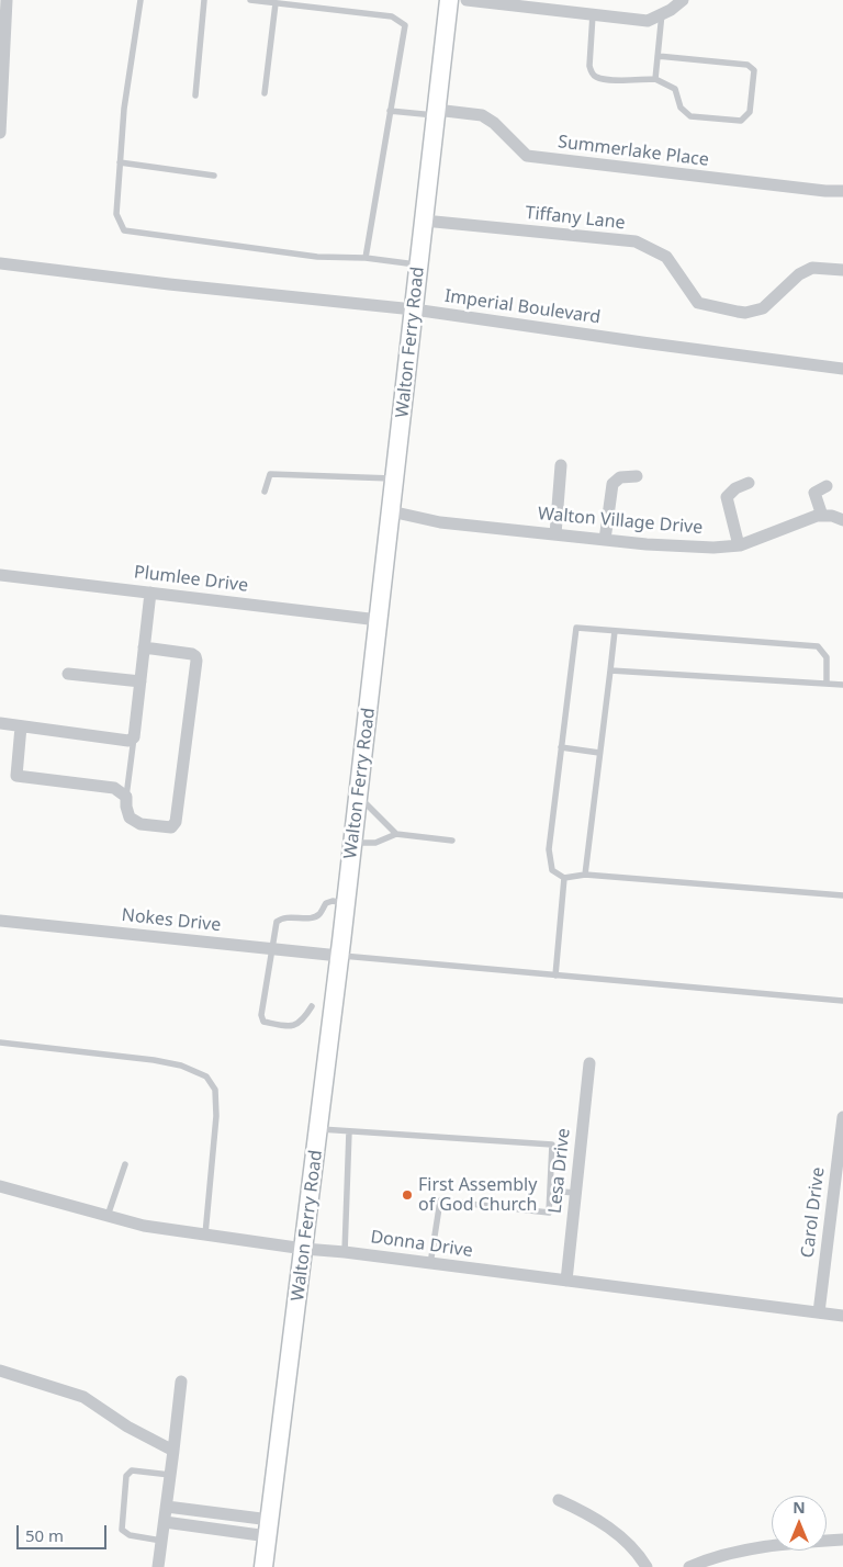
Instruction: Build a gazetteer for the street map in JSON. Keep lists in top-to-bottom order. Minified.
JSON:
{"streets":{"street":["Summerlake Place","Tiffany Lane","Imperial Boulevard","Walton Ferry Road","Walton Village Drive","Plumlee Drive","Nokes Drive","Lesa Drive","Carol Drive","Donna Drive"]},"crossings":[["Summerlake Place","Walton Ferry Road"],["Tiffany Lane","Walton Ferry Road"],["Imperial Boulevard","Walton Ferry Road"],["Walton Ferry Road","Walton Village Drive"],["Walton Ferry Road","Plumlee Drive"],["Walton Ferry Road","Nokes Drive"],["Walton Ferry Road","Donna Drive"],["Lesa Drive","Donna Drive"],["Carol Drive","Donna Drive"]],"places":["First Assembly of God Church"],"scale_bar":"50 m","north":"top"}
